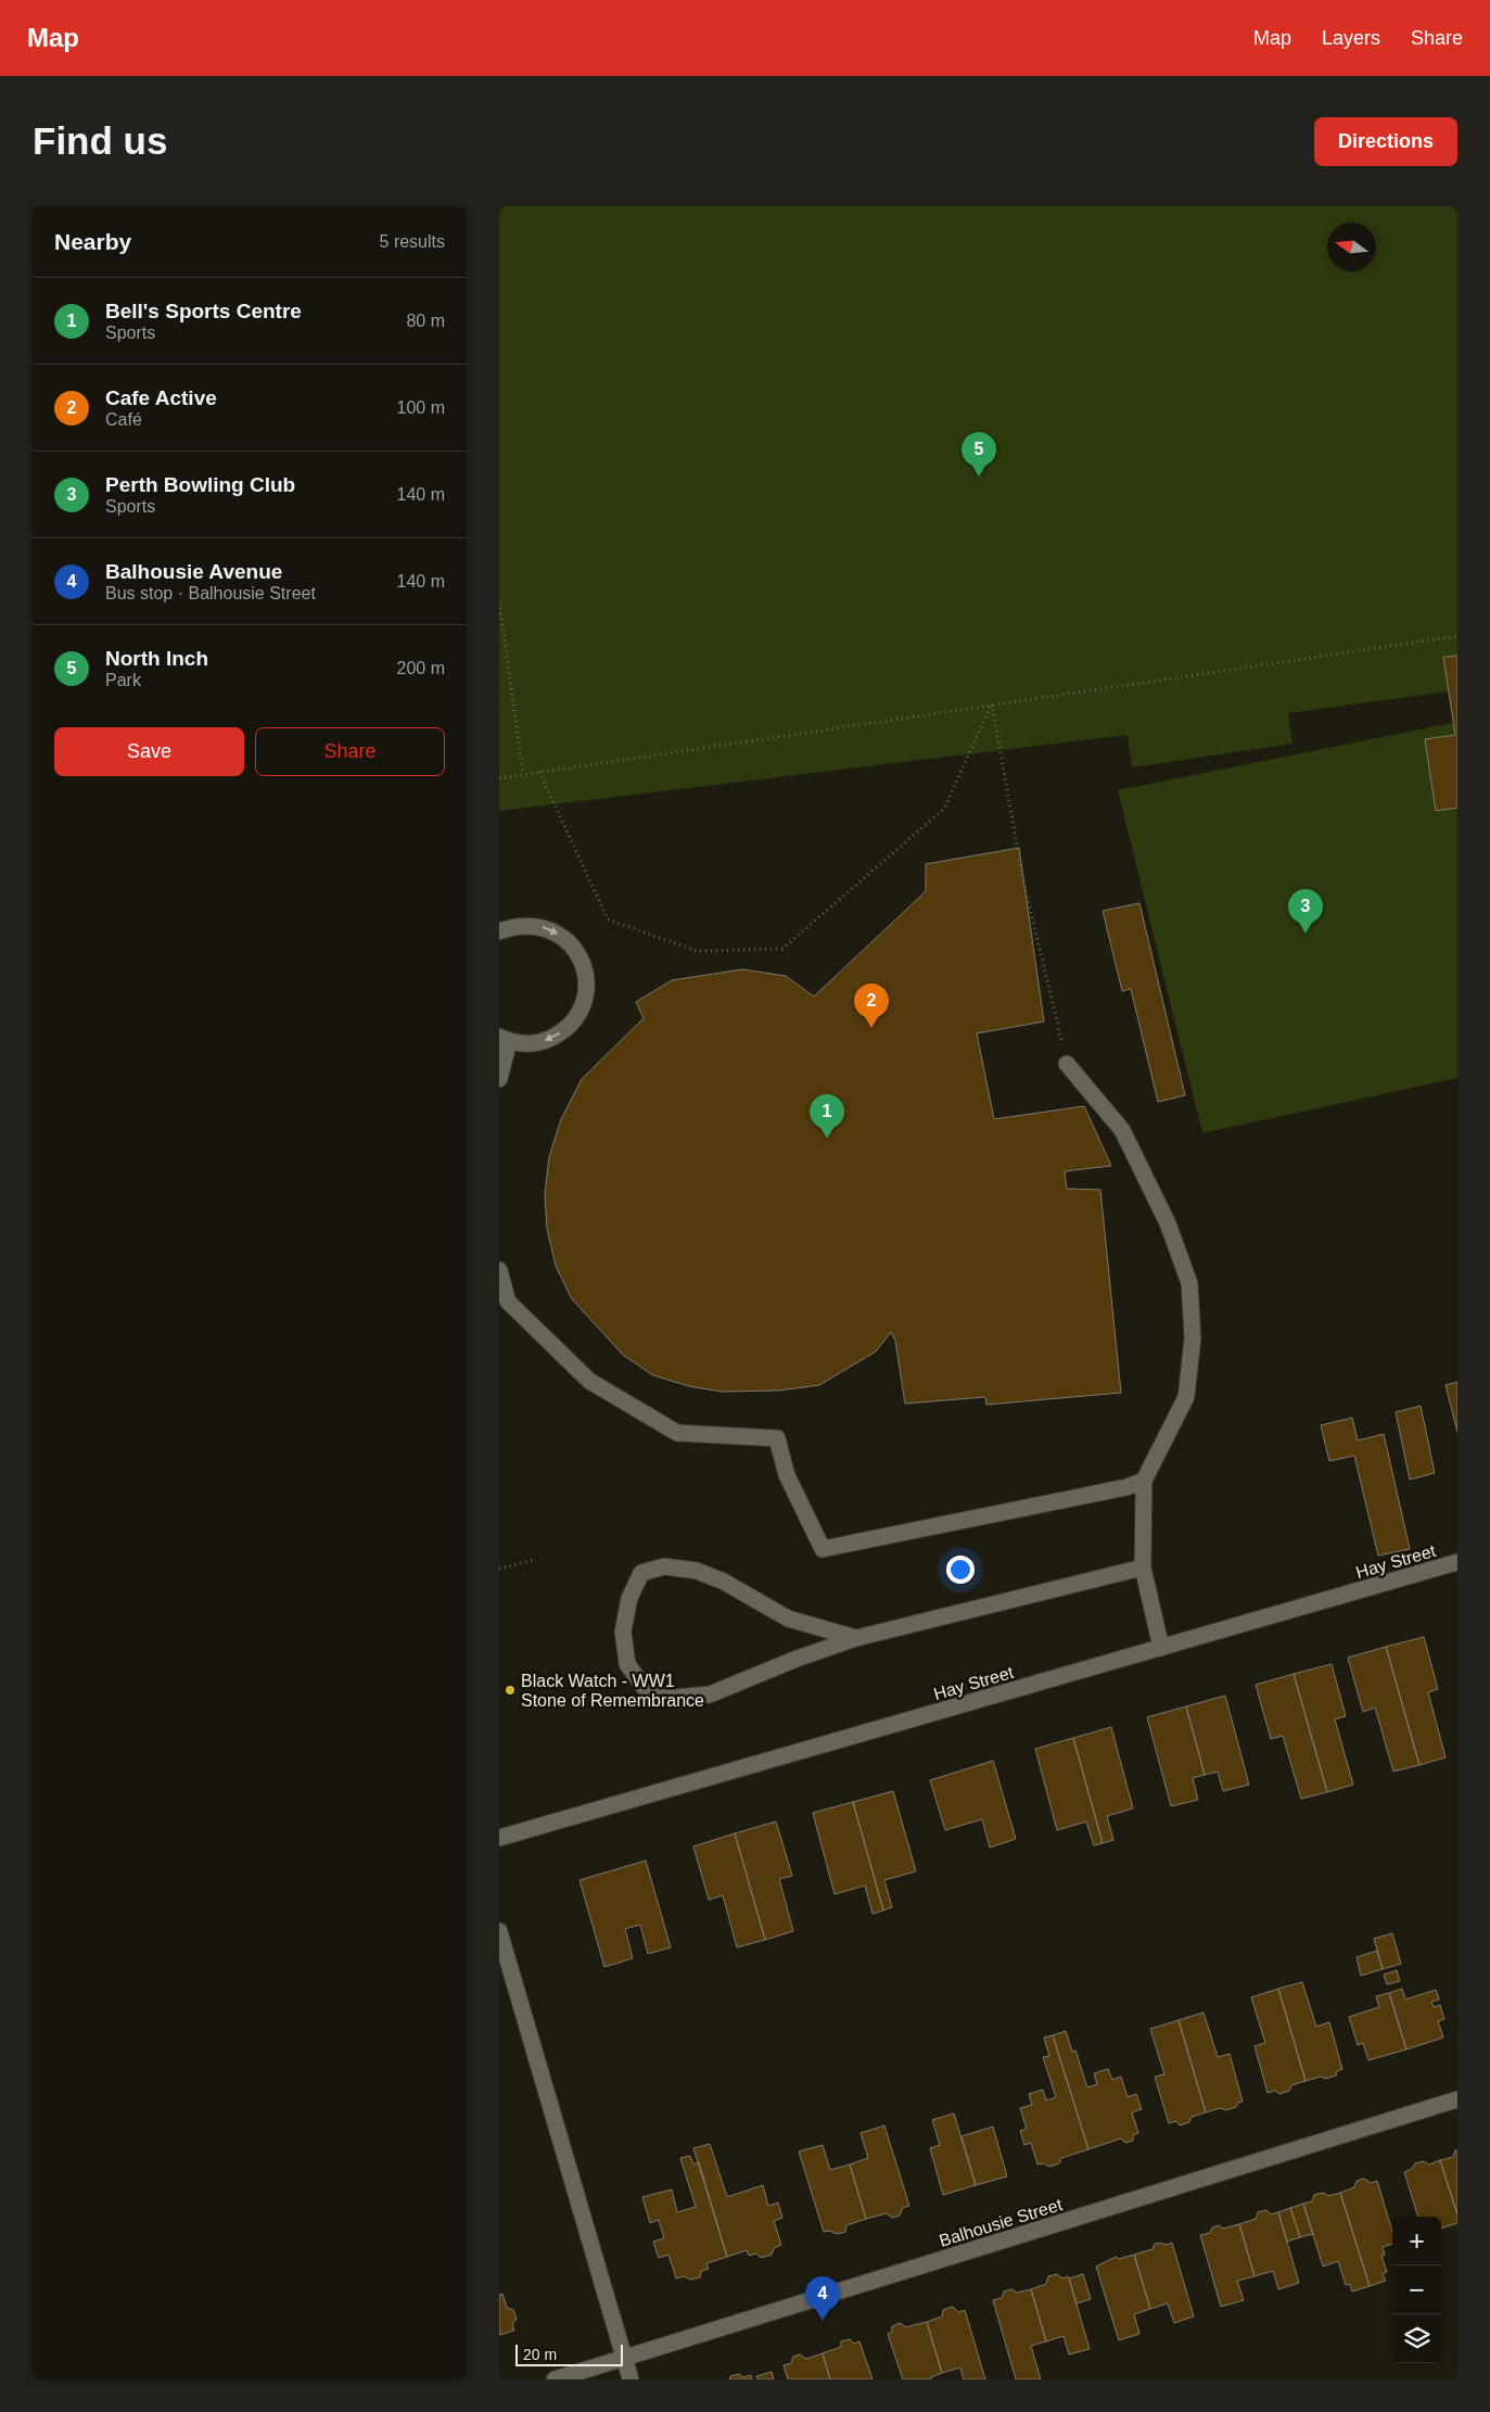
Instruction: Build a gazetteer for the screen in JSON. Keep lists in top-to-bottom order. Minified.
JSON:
{"streets":{"street":["Hay Street","Balhousie Street"]},"places":["Black Watch - WW1 Stone of Remembrance"],"scale_bar":"20 m","north":"left","page":{"header":"Map","nav":["Map","Layers","Share"],"buttons":["Directions",["Save","Share"]],"title":"Find us","heading":["Nearby","5 results"],"list":[{"mark":"1","name":"Bell's Sports Centre","note":"Sports","value":"80 m"},{"mark":"2","name":"Cafe Active","note":"Café","value":"100 m"},{"mark":"3","name":"Perth Bowling Club","note":"Sports","value":"140 m"},{"mark":"4","name":"Balhousie Avenue","note":"Bus stop · Balhousie Street","value":"140 m"},{"mark":"5","name":"North Inch","note":"Park","value":"200 m"}],"pins":["5","3","2","1","4"],"map_buttons":["+","−"],"scale":"20 m"}}
